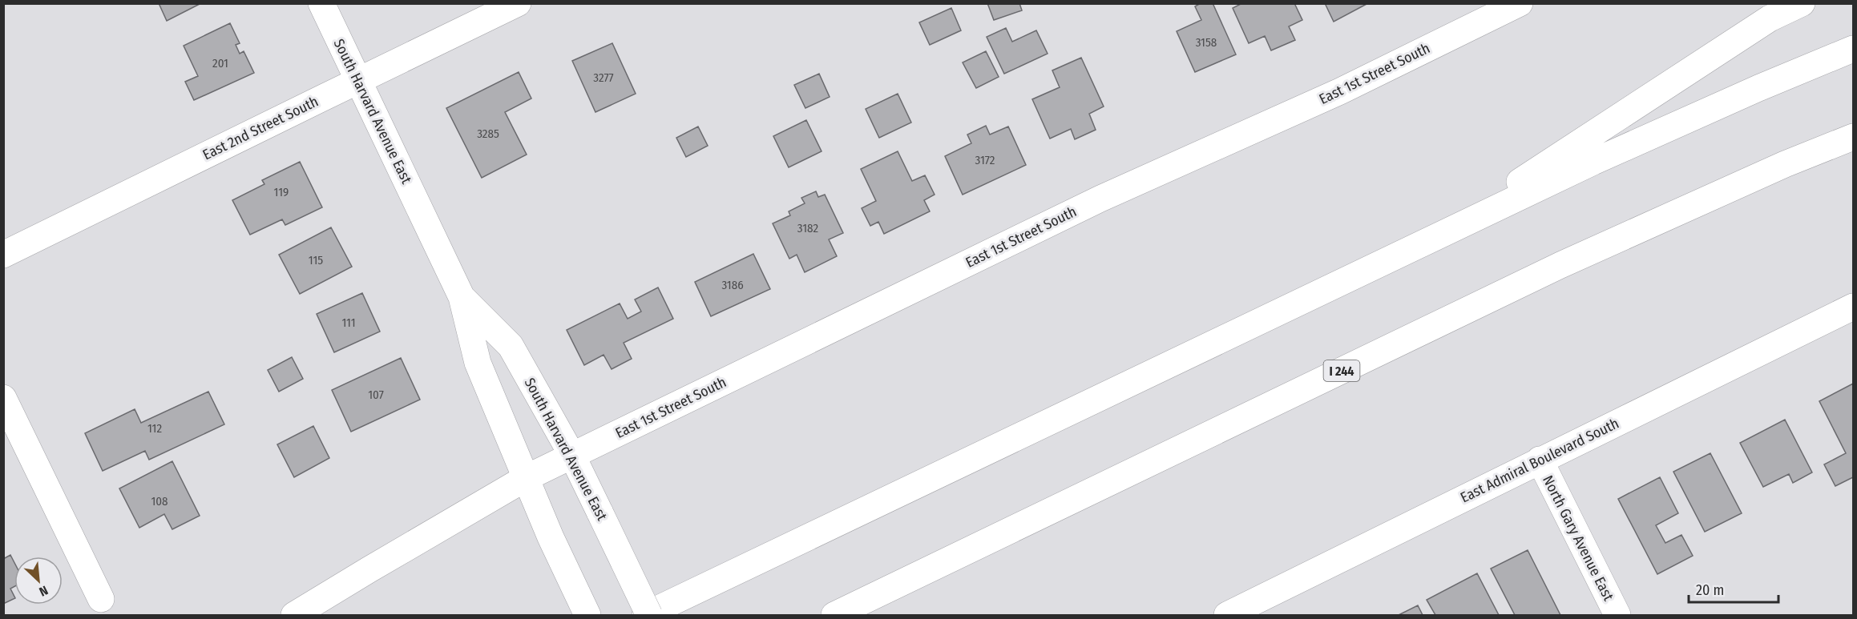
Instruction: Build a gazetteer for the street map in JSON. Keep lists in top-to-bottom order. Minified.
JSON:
{"streets":{"main road":["East 1st Street South","South Harvard Avenue East","East 2nd Street South","I 244","East Admiral Boulevard South","North Gary Avenue East"]},"crossings":[["East 1st Street South","South Harvard Avenue East"],["South Harvard Avenue East","East 2nd Street South"],["East Admiral Boulevard South","North Gary Avenue East"]],"house_numbers":["3158","201","3277","3285","3172","119","3182","115","3186","111","107","112","108"],"scale_bar":"20 m","north":"bottom right"}
